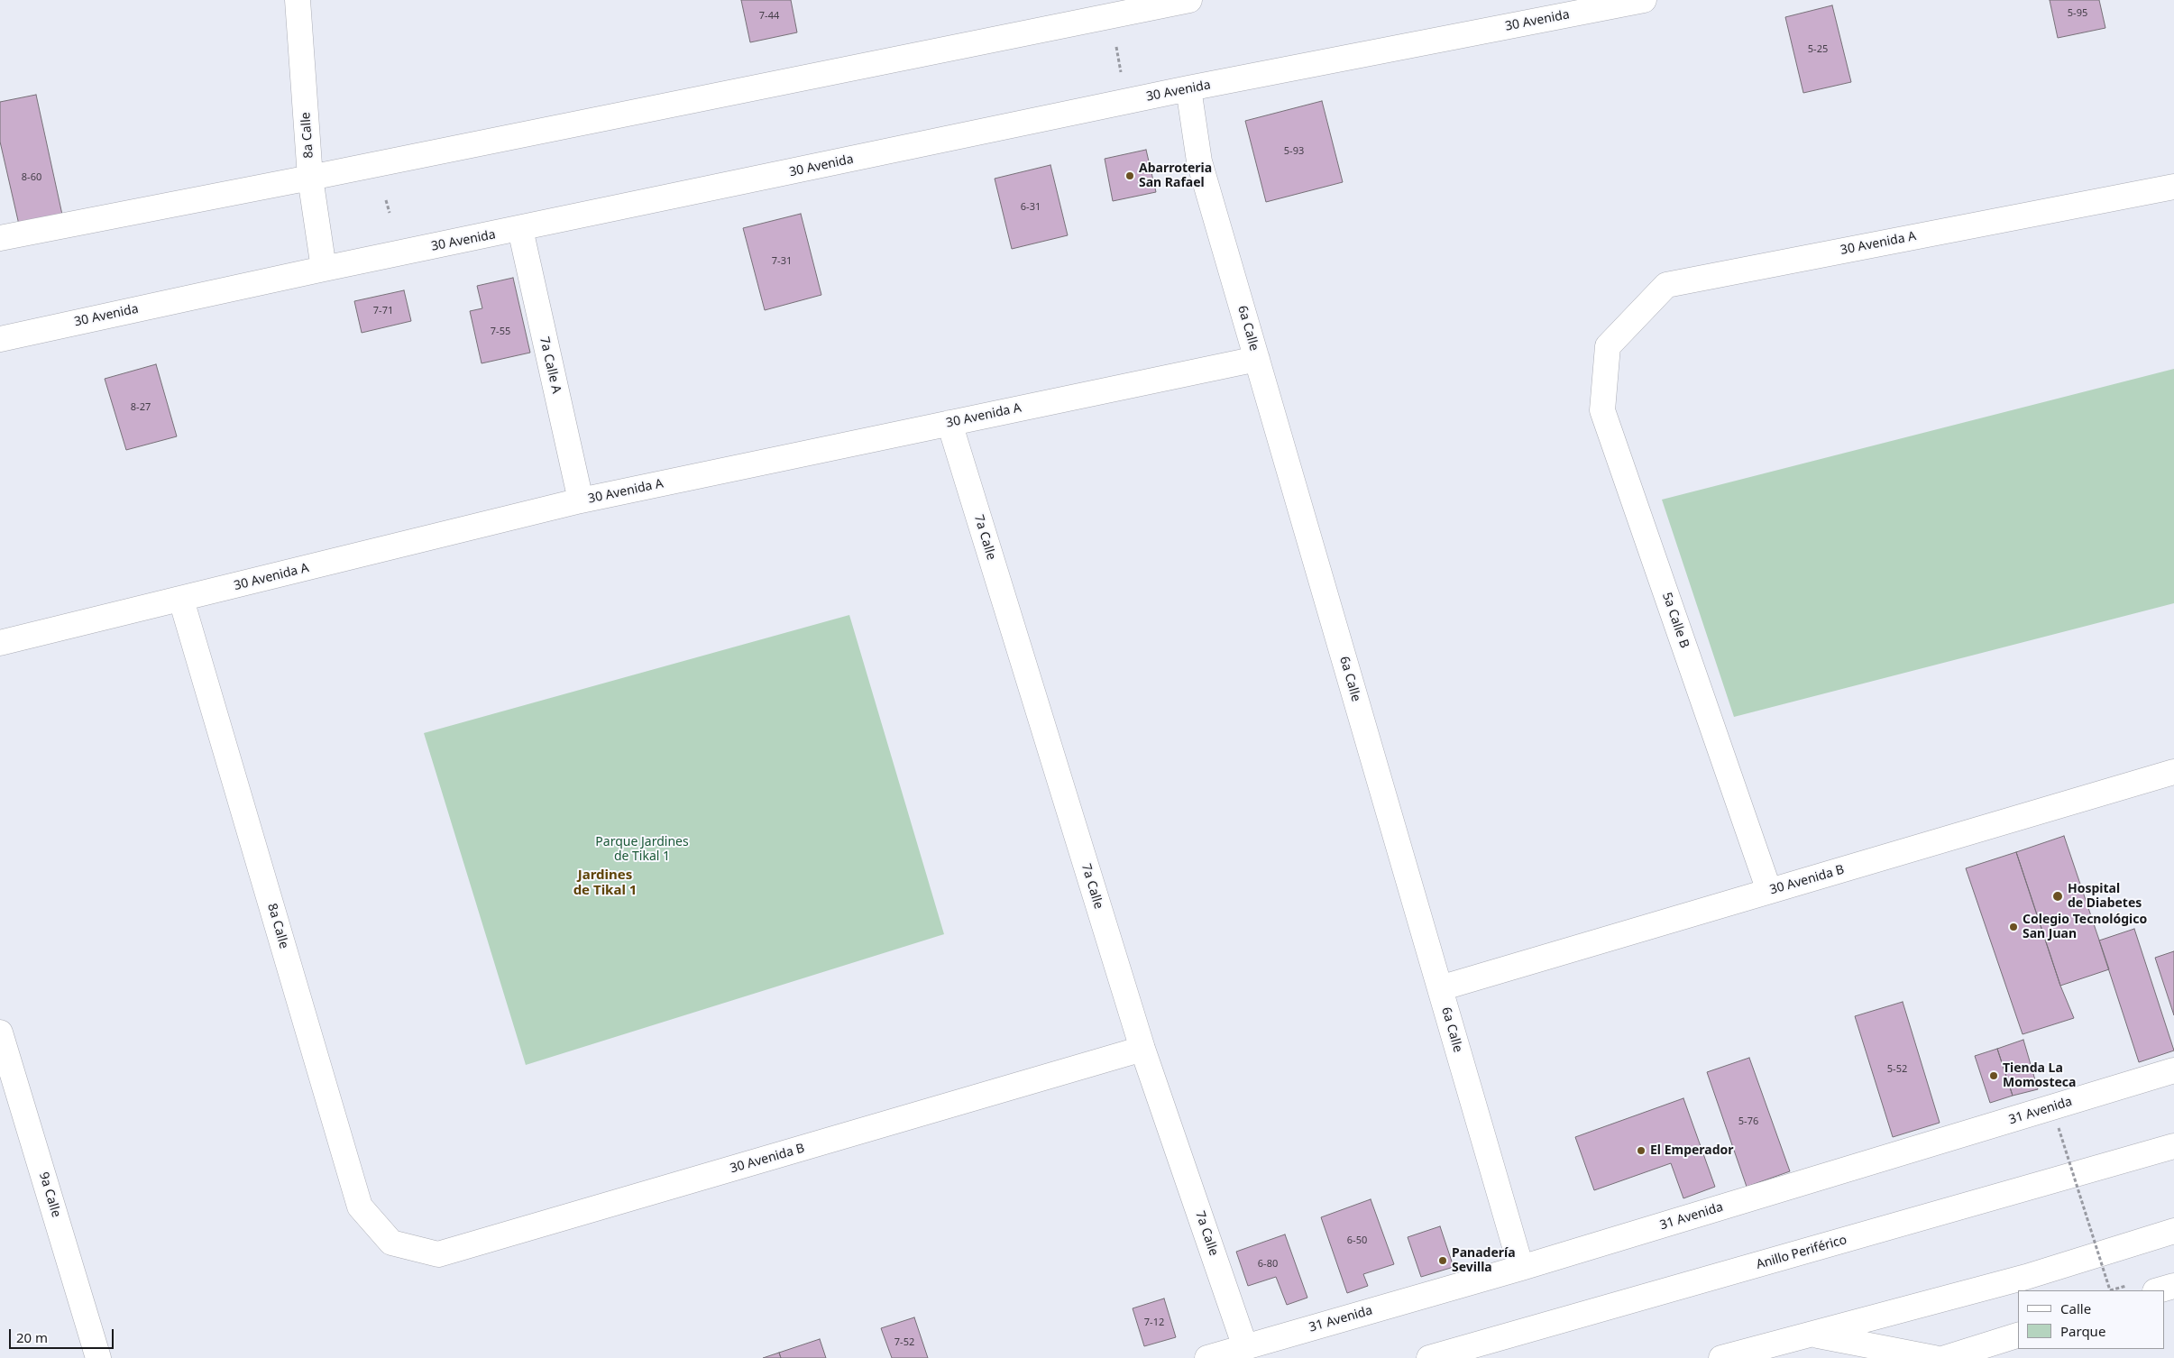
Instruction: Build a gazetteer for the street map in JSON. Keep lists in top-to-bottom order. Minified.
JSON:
{"streets":{"main road":["30 Avenida","8a Calle","30 Avenida A","6a Calle","7a Calle A","7a Calle","5a Calle B","30 Avenida B","31 Avenida","9a Calle","Anillo Periférico"]},"crossings":[["30 Avenida","8a Calle"],["30 Avenida","6a Calle"],["30 Avenida","7a Calle A"],["8a Calle","30 Avenida A"],["8a Calle","30 Avenida B"],["30 Avenida A","6a Calle"],["30 Avenida A","7a Calle A"],["30 Avenida A","7a Calle"],["30 Avenida A","5a Calle B"],["6a Calle","30 Avenida B"],["6a Calle","31 Avenida"],["7a Calle","30 Avenida B"],["7a Calle","31 Avenida"],["5a Calle B","30 Avenida B"]],"districts":["Jardines de Tikal 1"],"parks":["Parque Jardines de Tikal 1"],"places":["Abarroteria San Rafael","Hospital de Diabetes","Colegio Tecnológico San Juan","Tienda La Momosteca","El Emperador","Panadería Sevilla"],"house_numbers":["5-95","7-44","5-25","5-93","8-60","6-31","7-31","7-71","7-55","8-27","5-52","5-76","6-50","6-80","7-12","7-52"],"legend":["Calle","Parque"],"scale_bar":"20 m"}
